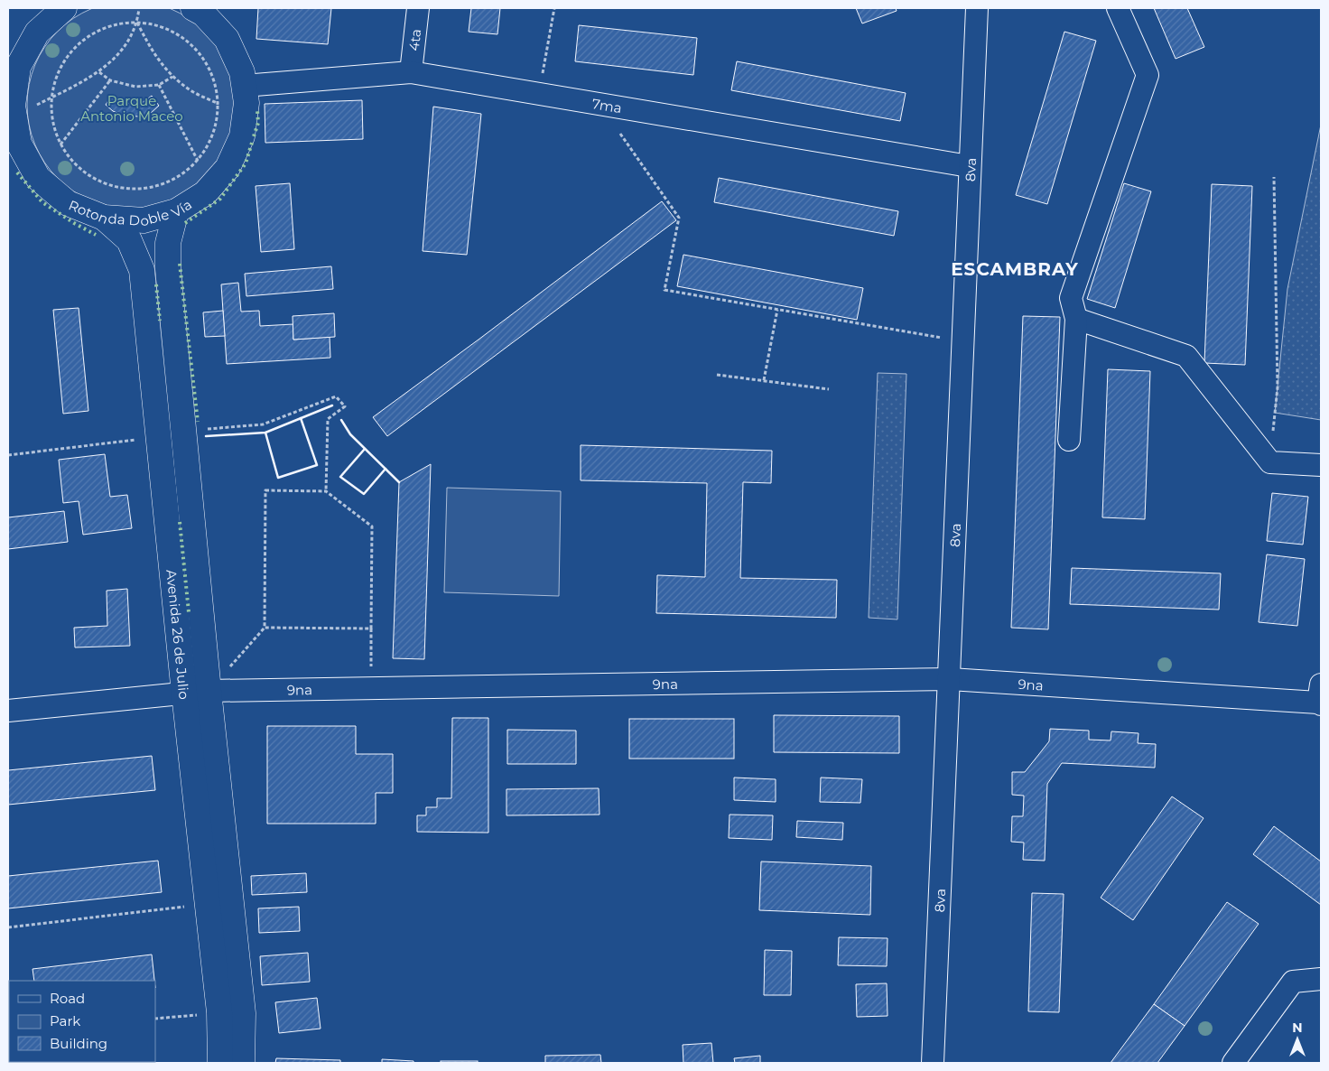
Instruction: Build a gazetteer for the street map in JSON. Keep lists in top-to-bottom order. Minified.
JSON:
{"streets":{"main road":["Rotonda Doble Vía","Avenida 26 de Julio"],"street":["4ta","7ma","8va","9na"]},"crossings":[["4ta","7ma"],["7ma","8va"],["7ma","Rotonda Doble Vía"],["8va","9na"],["Rotonda Doble Vía","Avenida 26 de Julio"],["Avenida 26 de Julio","9na"]],"districts":["ESCAMBRAY"],"parks":["Parque Antonio Maceo"],"legend":["Road","Park","Building"],"north":"top"}
